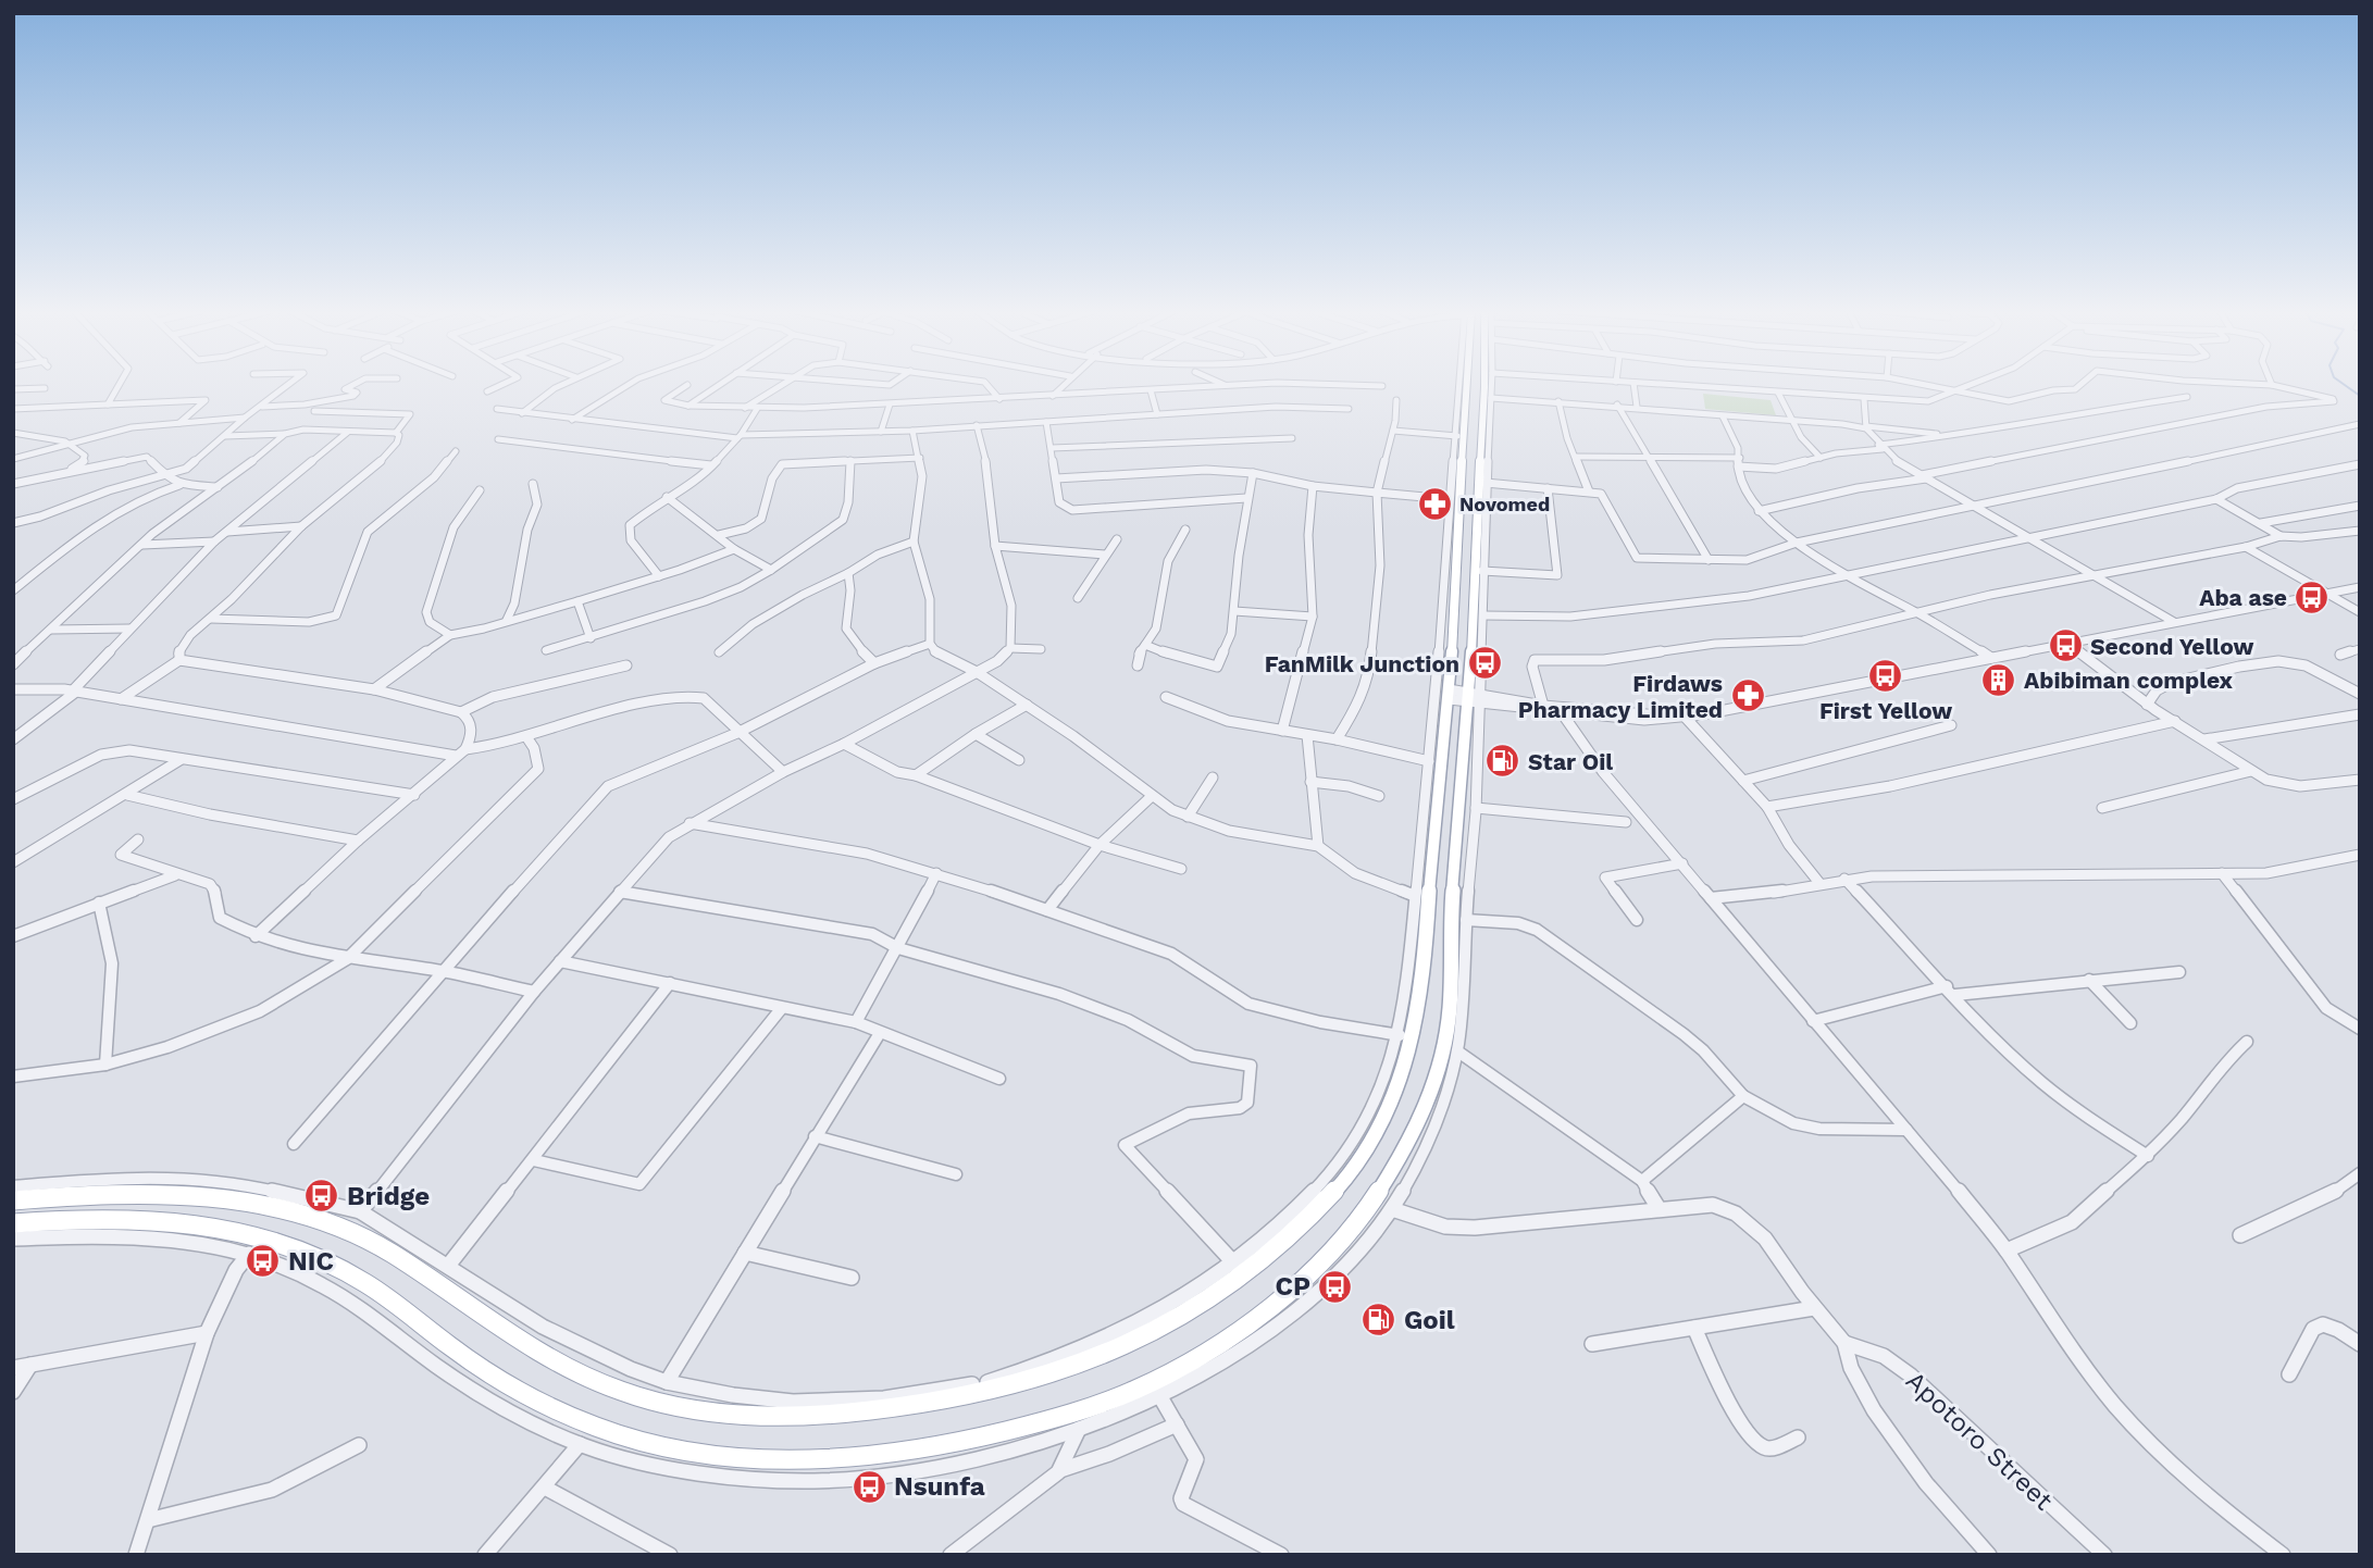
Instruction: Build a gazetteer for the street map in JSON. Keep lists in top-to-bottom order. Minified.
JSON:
{"streets":{"street":["Apotoro Street"]},"places":{"pharmacy":["Novomed","Firdaws Pharmacy Limited"],"bus stop":["Aba ase","Second Yellow","FanMilk Junction","First Yellow","Bridge","NIC","CP","Nsunfa"],"building":["Abibiman complex"],"fuel station":["Star Oil","Goil"]}}
